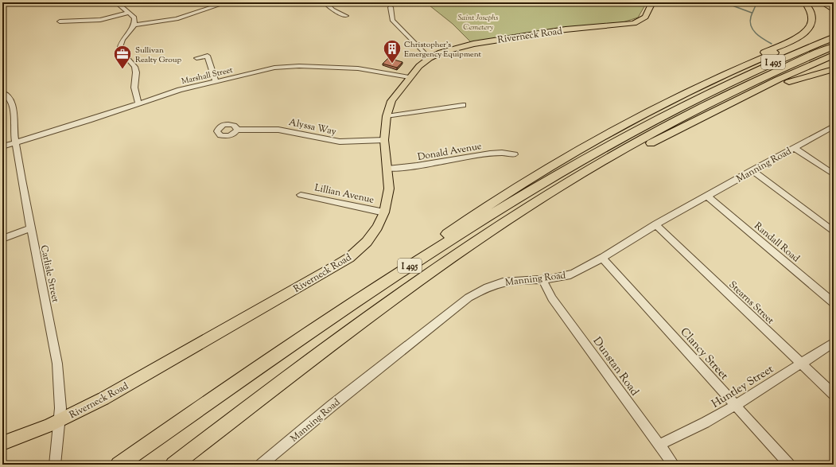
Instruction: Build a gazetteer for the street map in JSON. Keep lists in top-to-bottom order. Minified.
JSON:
{"streets":{"highway":["I 495"],"main road":["Riverneck Road"],"street":["Marshall Street","Alyssa Way","Donald Avenue","Manning Road","Lillian Avenue","Randall Road","Carlisle Street","Stearns Street","Clancy Street","Dunstan Road","Huntley Street"]},"crossings":[["Riverneck Road","Marshall Street"],["Riverneck Road","Alyssa Way"],["Riverneck Road","Donald Avenue"],["Riverneck Road","Lillian Avenue"],["Riverneck Road","Carlisle Street"],["Marshall Street","Carlisle Street"],["Manning Road","Randall Road"],["Manning Road","Stearns Street"],["Manning Road","Clancy Street"],["Manning Road","Dunstan Road"],["Stearns Street","Huntley Street"],["Clancy Street","Huntley Street"],["Dunstan Road","Huntley Street"]],"parks":["Saint Josephs Cemetery"],"places":{"building":["Christopher's Emergency Equipment"],"office":["Sullivan Realty Group"]}}
